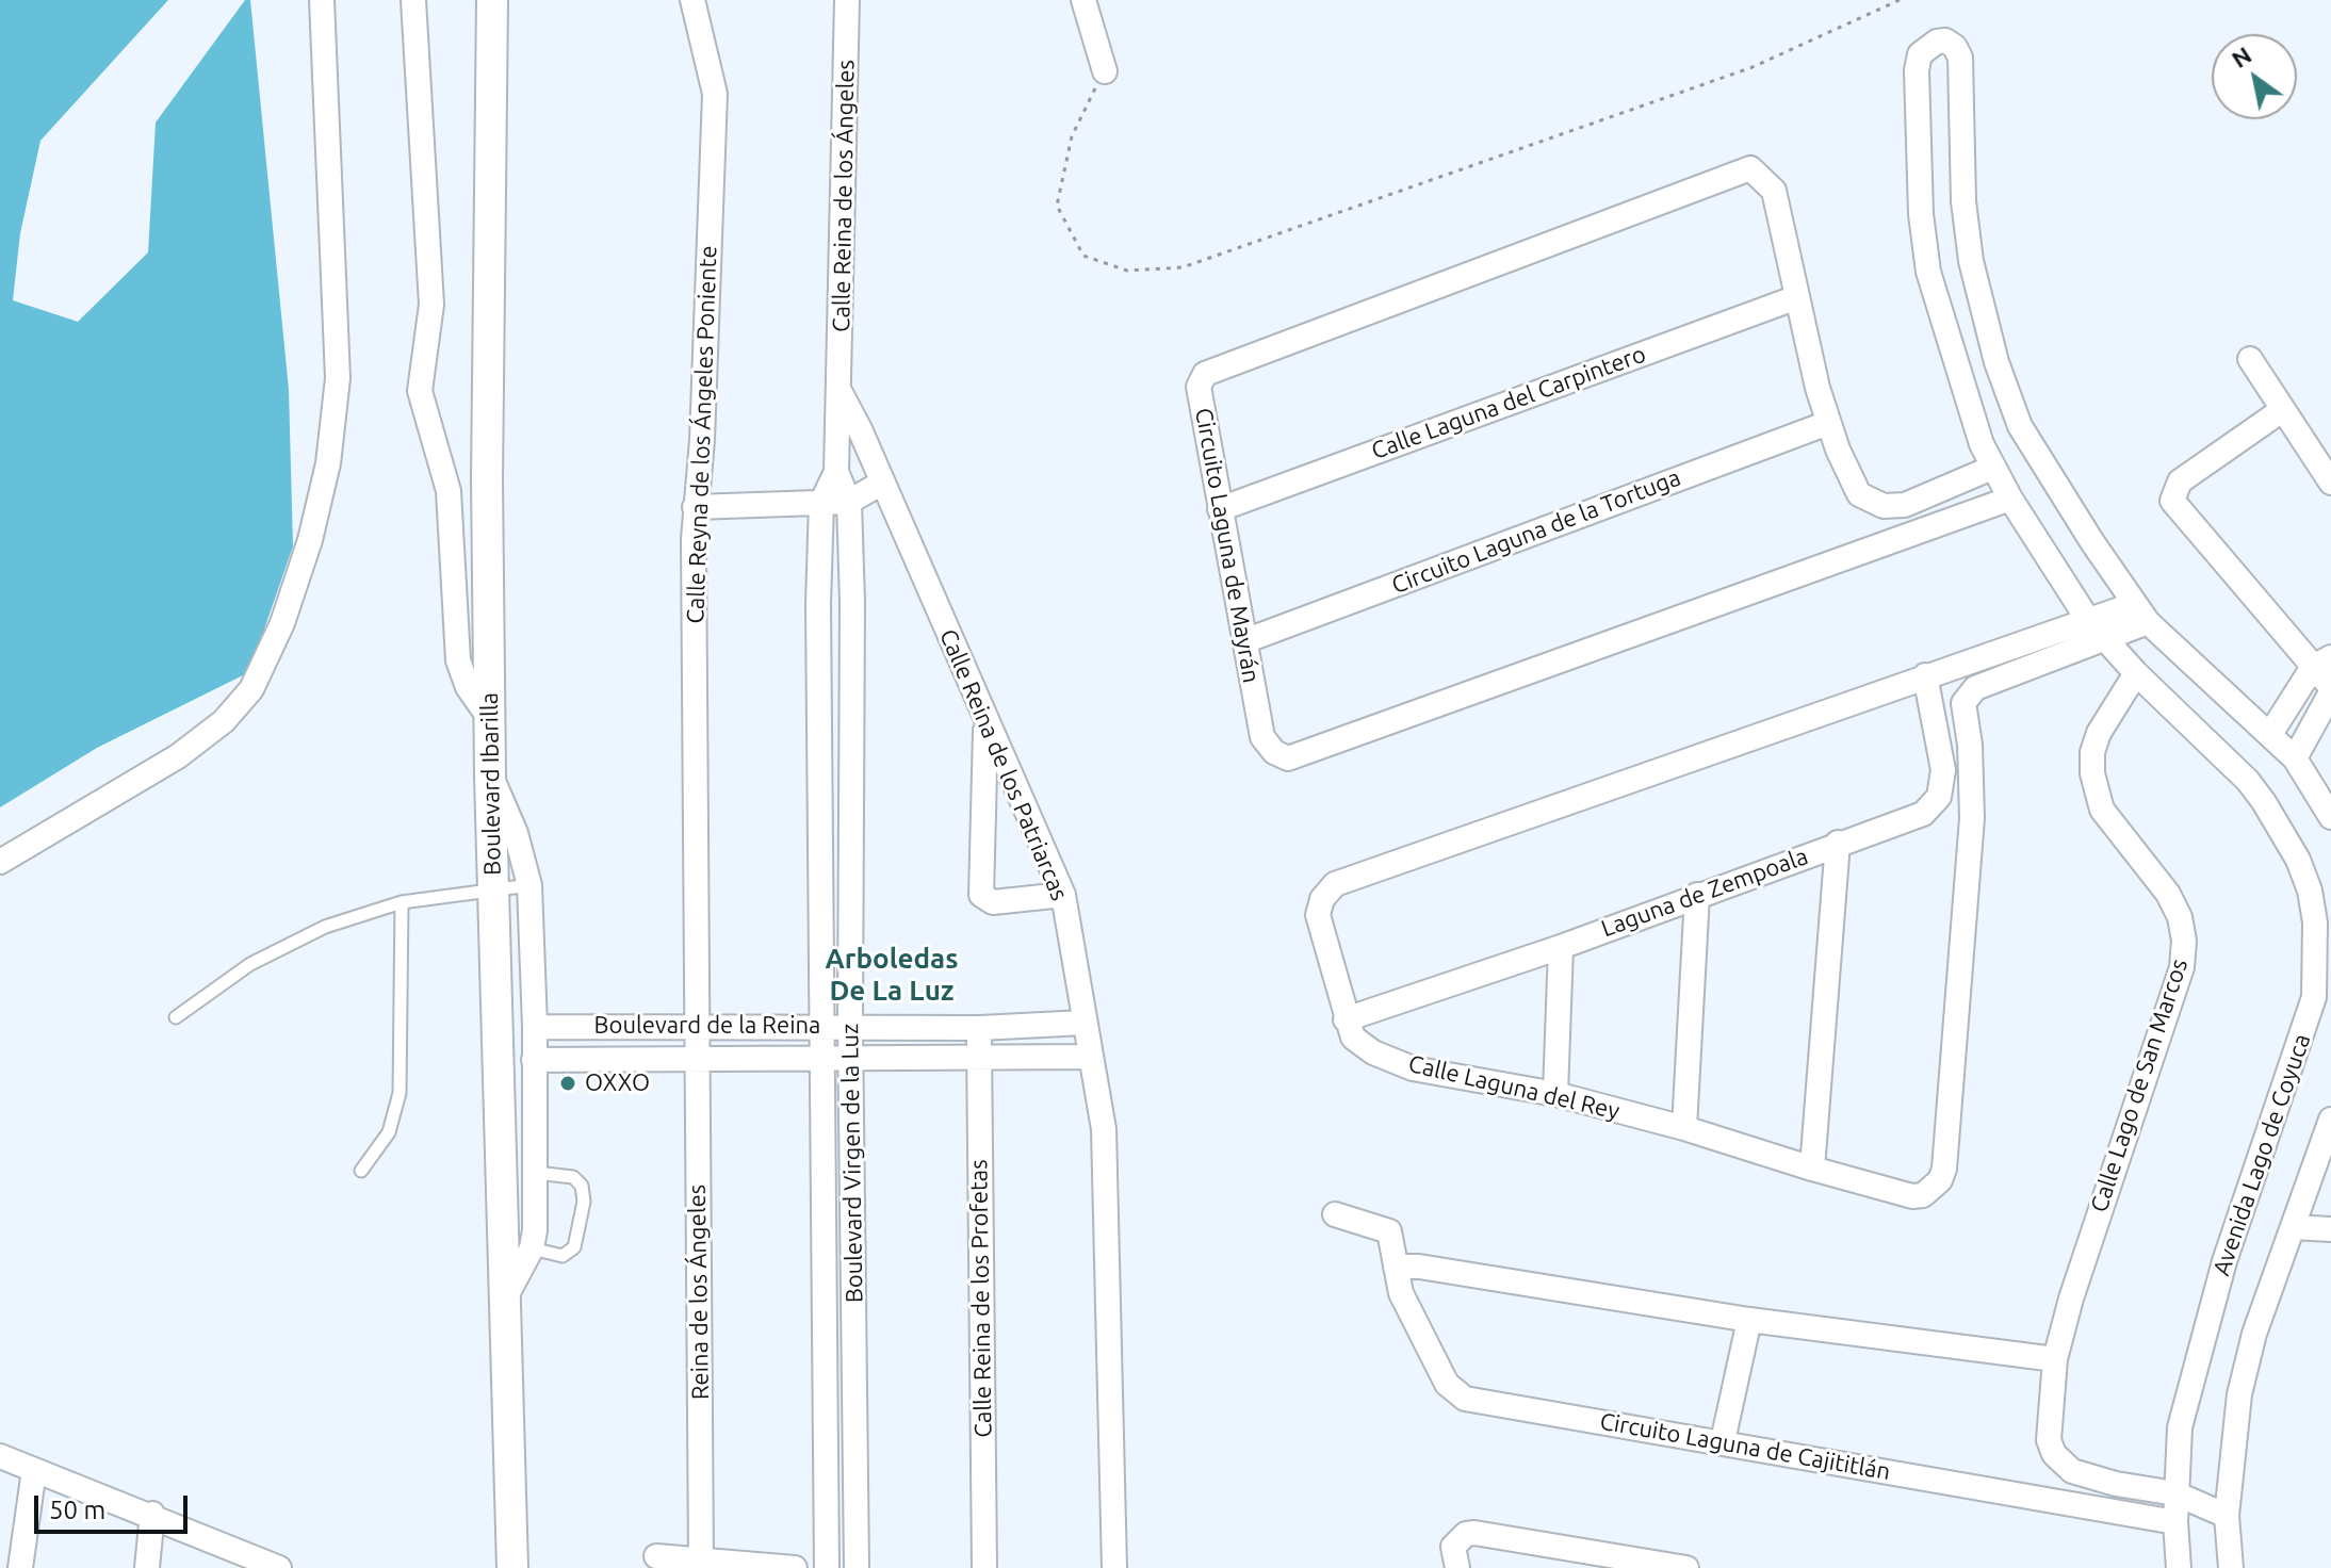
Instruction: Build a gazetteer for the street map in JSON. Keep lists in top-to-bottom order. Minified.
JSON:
{"streets":{"street":["Calle Reina de los Ángeles","Calle Laguna del Carpintero","Calle Reyna de los Ángeles Poniente","Circuito Laguna de la Tortuga","Circuito Laguna de Mayrán","Calle Reina de los Patriarcas","Boulevard Ibarilla","Laguna de Zempoala","Boulevard de la Reina","Calle Lago de San Marcos","Calle Laguna del Rey","Avenida Lago de Coyuca","Boulevard Virgen de la Luz","Reina de los Ángeles","Calle Reina de los Profetas","Circuito Laguna de Cajititlán"]},"crossings":[["Calle Reina de los Ángeles","Calle Reina de los Patriarcas"],["Calle Reina de los Ángeles","Boulevard Virgen de la Luz"],["Calle Laguna del Carpintero","Circuito Laguna de Mayrán"],["Calle Reyna de los Ángeles Poniente","Boulevard de la Reina"],["Calle Reyna de los Ángeles Poniente","Reina de los Ángeles"],["Circuito Laguna de la Tortuga","Circuito Laguna de Mayrán"],["Circuito Laguna de Mayrán","Avenida Lago de Coyuca"],["Calle Reina de los Patriarcas","Boulevard de la Reina"],["Laguna de Zempoala","Calle Laguna del Rey"],["Boulevard de la Reina","Boulevard Virgen de la Luz"],["Boulevard de la Reina","Reina de los Ángeles"],["Boulevard de la Reina","Calle Reina de los Profetas"],["Calle Lago de San Marcos","Avenida Lago de Coyuca"],["Calle Laguna del Rey","Avenida Lago de Coyuca"],["Avenida Lago de Coyuca","Circuito Laguna de Cajititlán"]],"districts":["Arboledas De La Luz"],"places":["OXXO"],"scale_bar":"50 m","north":"top left"}
